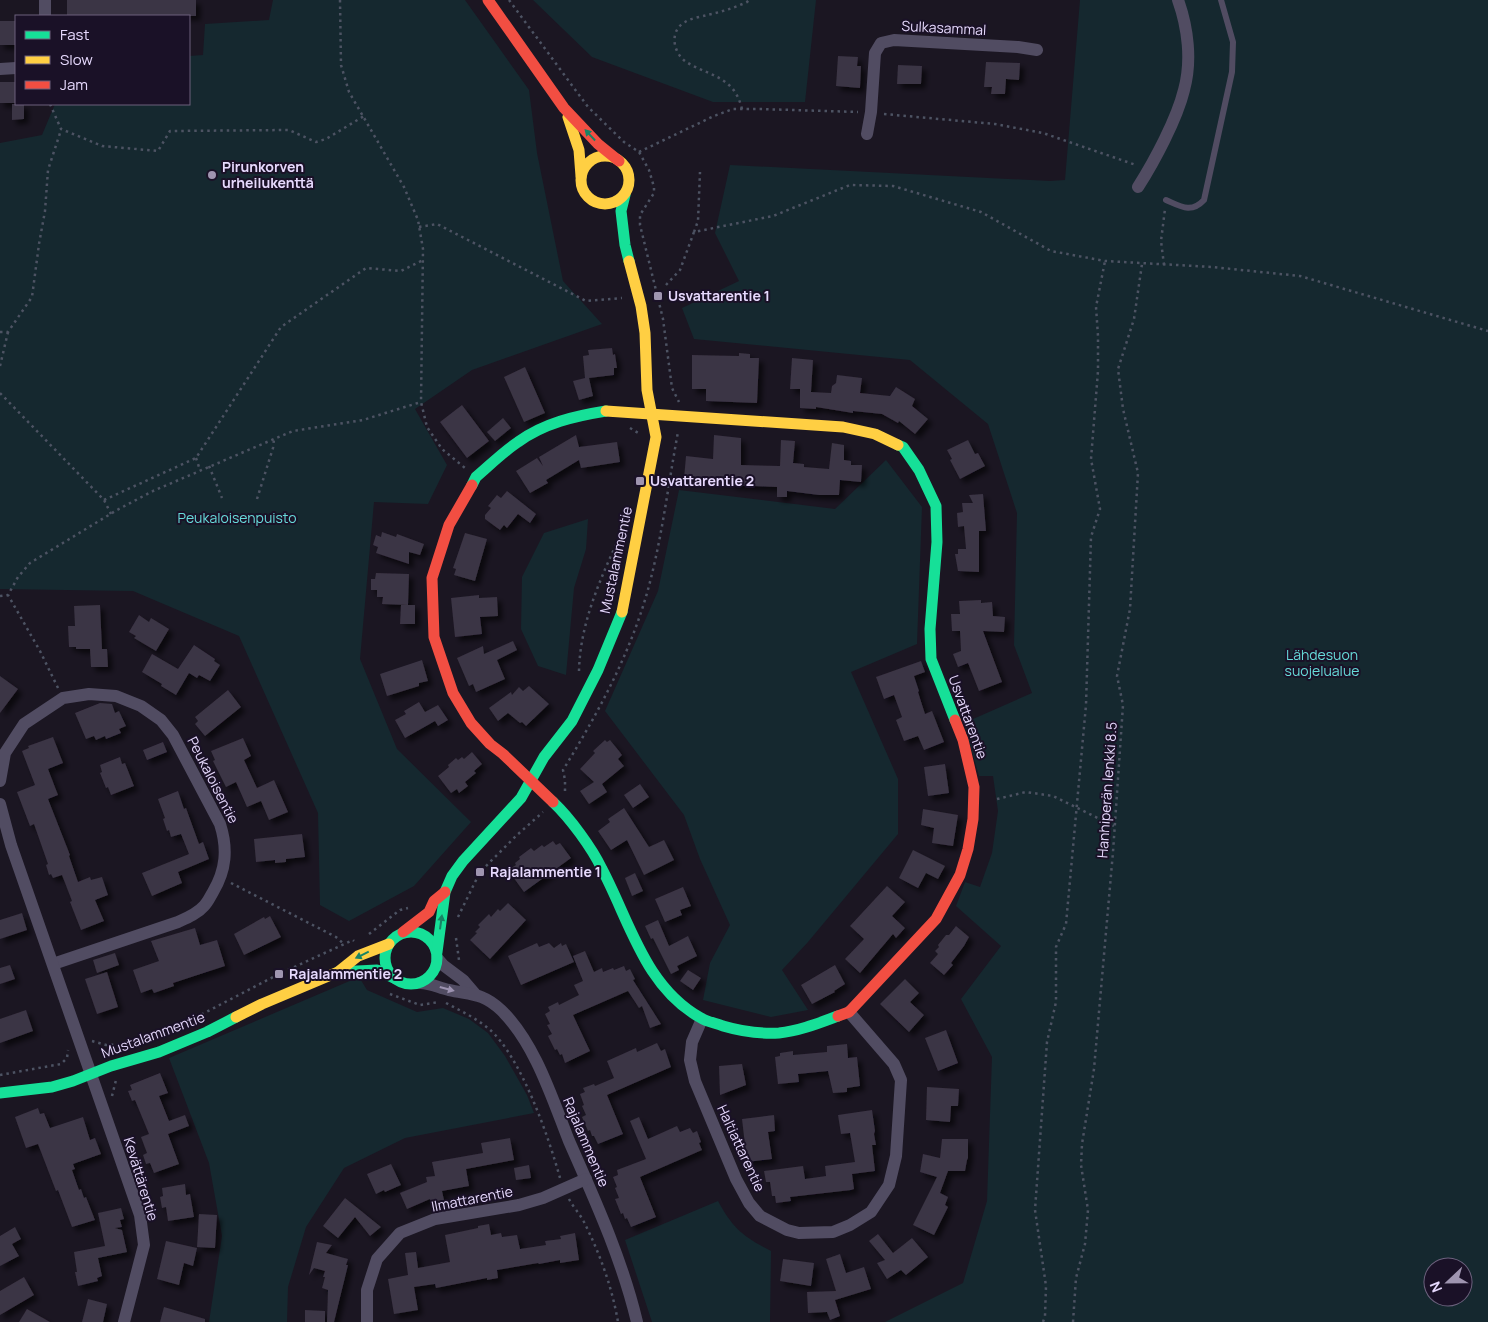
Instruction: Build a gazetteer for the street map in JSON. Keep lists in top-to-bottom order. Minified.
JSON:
{"streets":{"street":["Sulkasammal","Mustalammentie","Usvattarentie","Peukaloisentie","Rajalammentie","Haltiattarentie","Kevättärentie","Ilmattarentie"],"path":["Hanhiperän lenkki 8.5"]},"crossings":[["Mustalammentie","Usvattarentie"],["Mustalammentie","Rajalammentie"],["Mustalammentie","Kevättärentie"],["Usvattarentie","Haltiattarentie"],["Rajalammentie","Ilmattarentie"]],"parks":["Peukaloisenpuisto","Lähdesuon suojelualue"],"places":{"other":["Pirunkorven urheilukenttä"],"transit":["Usvattarentie 1","Usvattarentie 2","Rajalammentie 1","Rajalammentie 2"]},"legend":["Fast","Slow","Jam"],"north":"left"}
